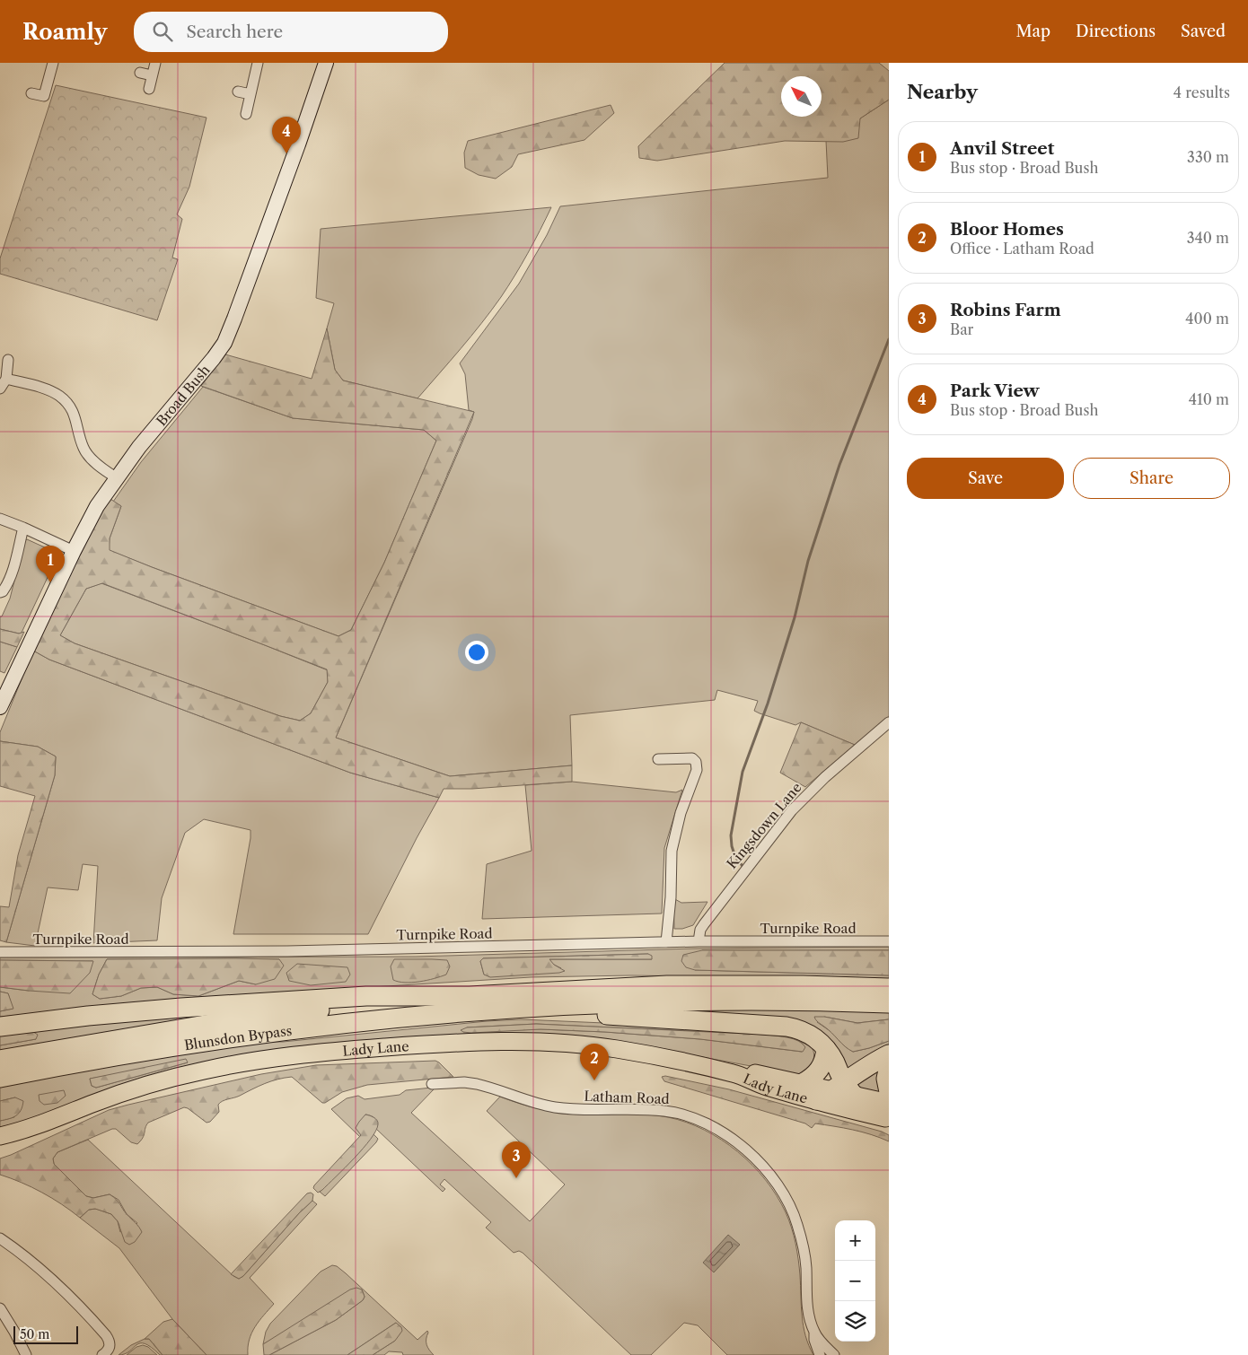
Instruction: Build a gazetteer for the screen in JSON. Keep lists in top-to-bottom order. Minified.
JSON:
{"streets":{"highway":["Blunsdon Bypass"],"main road":["Broad Bush","Lady Lane"],"street":["Kingsdown Lane","Turnpike Road","Latham Road"]},"crossings":[["Kingsdown Lane","Turnpike Road"]],"scale_bar":"50 m","north":"top left","page":{"header":"Roamly","search":"Search here","nav":["Map","Directions","Saved"],"heading":["Nearby","4 results"],"pins":["4","1","2","3"],"list":[{"mark":"1","name":"Anvil Street","note":"Bus stop · Broad Bush","value":"330 m"},{"mark":"2","name":"Bloor Homes","note":"Office · Latham Road","value":"340 m"},{"mark":"3","name":"Robins Farm","note":"Bar","value":"400 m"},{"mark":"4","name":"Park View","note":"Bus stop · Broad Bush","value":"410 m"}],"buttons":["Save","Share"],"map_buttons":["+","−"],"scale":"50 m"}}
